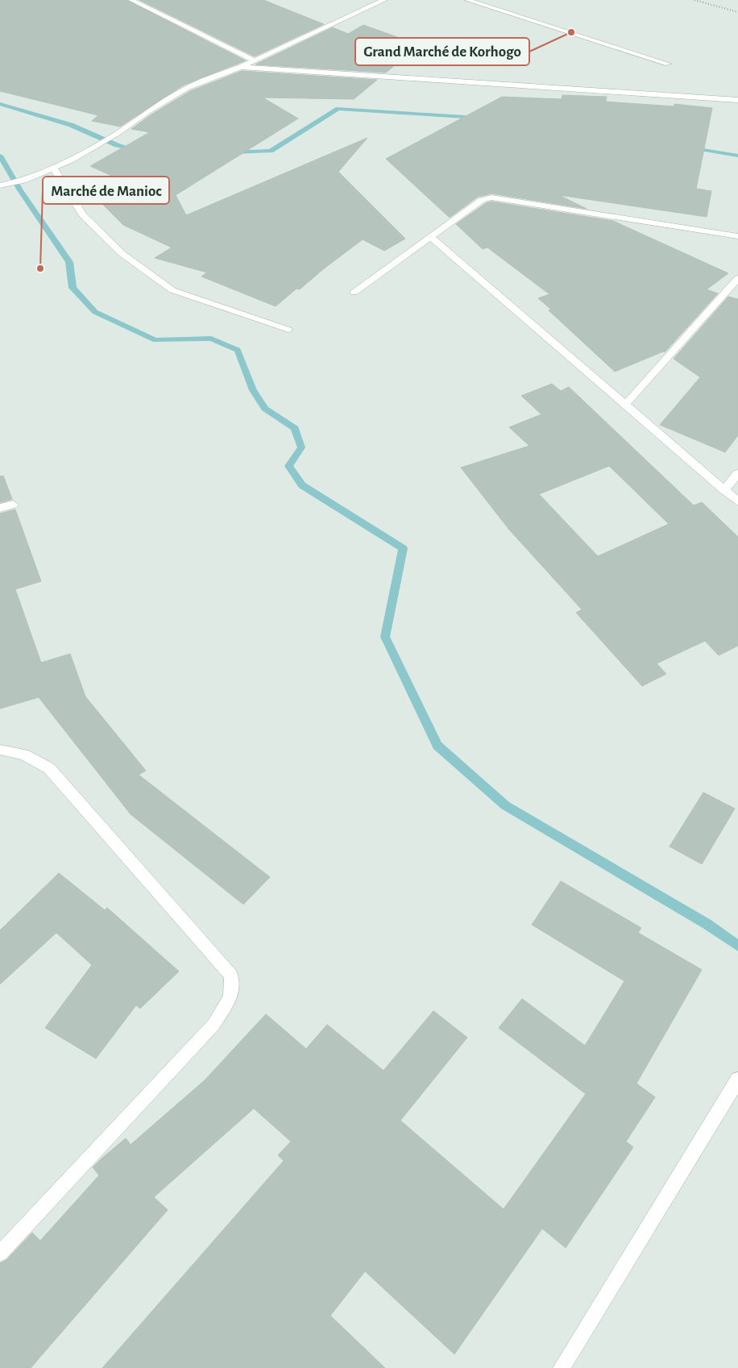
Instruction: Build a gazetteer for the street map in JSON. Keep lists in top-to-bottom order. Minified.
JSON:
{"places":["Grand Marché de Korhogo","Marché de Manioc"]}
